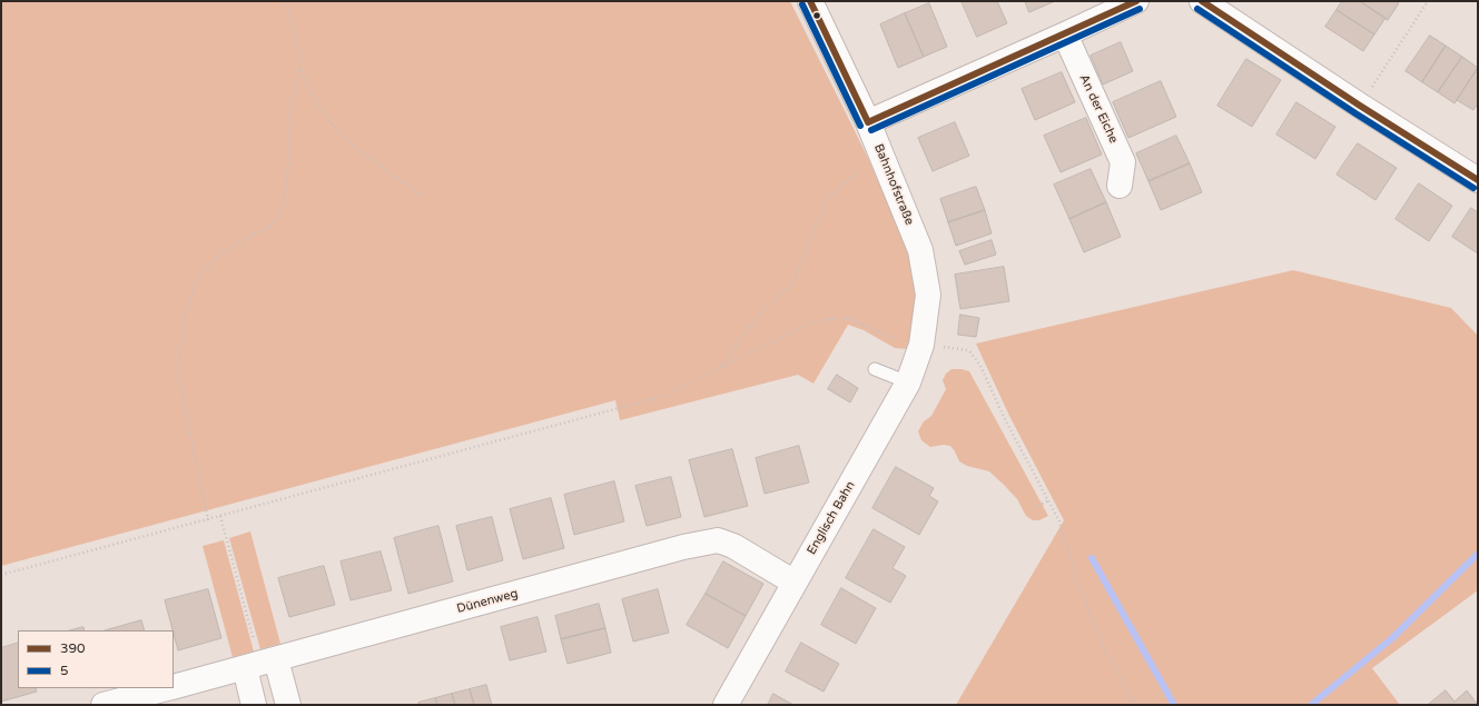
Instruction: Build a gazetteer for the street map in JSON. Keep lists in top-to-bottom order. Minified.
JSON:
{"streets":{"street":["An der Eiche","Bahnhofstraße","Englisch Bahn","Dünenweg"]},"crossings":[["Bahnhofstraße","Englisch Bahn"],["Englisch Bahn","Dünenweg"]],"lines":["transit line 390","transit line 5"],"legend":["390","5"]}
